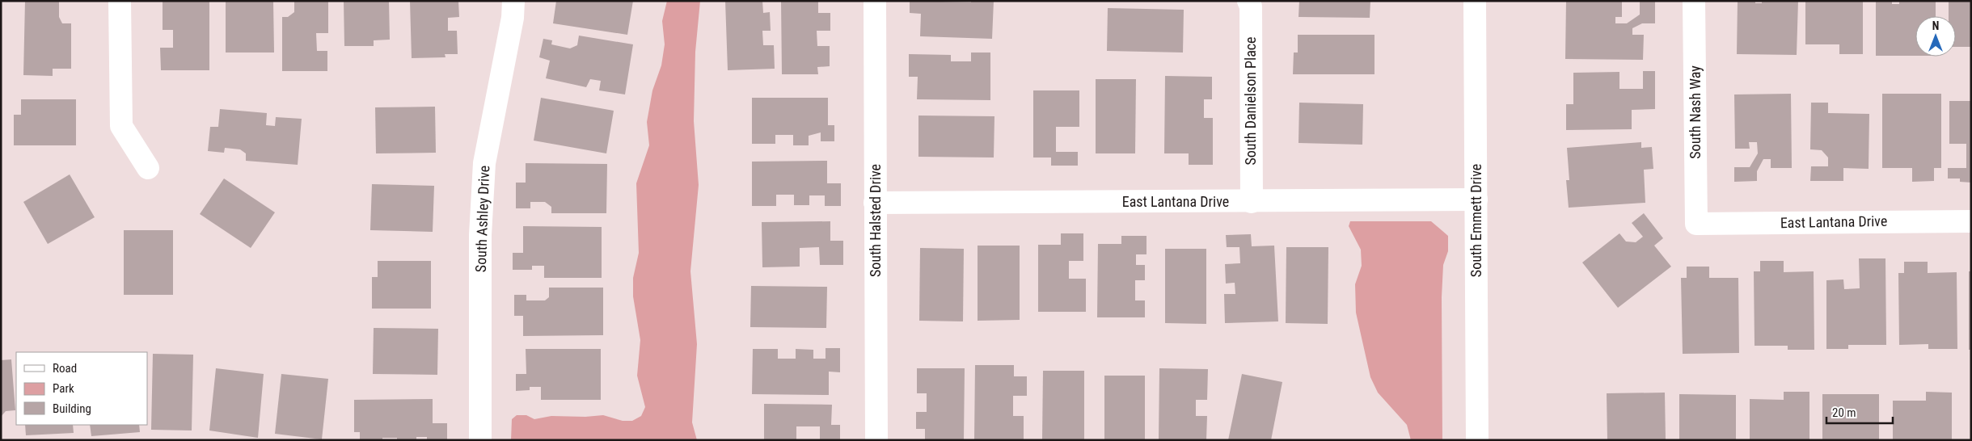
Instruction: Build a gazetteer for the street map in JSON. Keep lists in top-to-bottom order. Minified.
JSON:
{"streets":{"street":["South Danielson Place","South Nash Way","East Lantana Drive","South Ashley Drive","South Halsted Drive","South Emmett Drive"]},"crossings":[["South Danielson Place","East Lantana Drive"],["South Nash Way","East Lantana Drive"],["East Lantana Drive","South Halsted Drive"],["East Lantana Drive","South Emmett Drive"]],"legend":["Road","Park","Building"],"scale_bar":"20 m","north":"top"}
